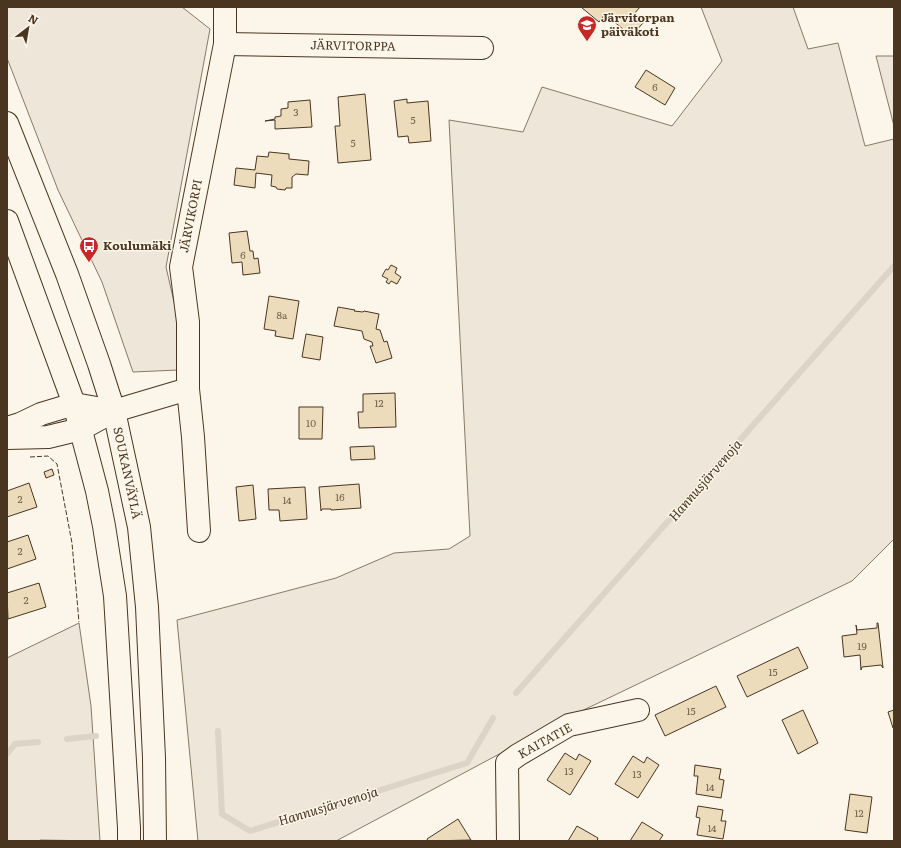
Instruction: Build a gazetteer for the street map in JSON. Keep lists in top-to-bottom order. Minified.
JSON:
{"streets":{"main road":["JÄRVITORPPA","JÄRVIKORPI","SOUKANVÄYLÄ","KAITATIE"]},"crossings":[["JÄRVITORPPA","JÄRVIKORPI"]],"water":["Hannusjärvenoja"],"places":{"school or university":["Järvitorpan päiväkoti"],"bus stop":["Koulumäki"]},"house_numbers":["6","3","5","5","6","8a","12","10","16","2","14","2","2","19","15","15","13","13","14","12","14"],"north":"top right"}
